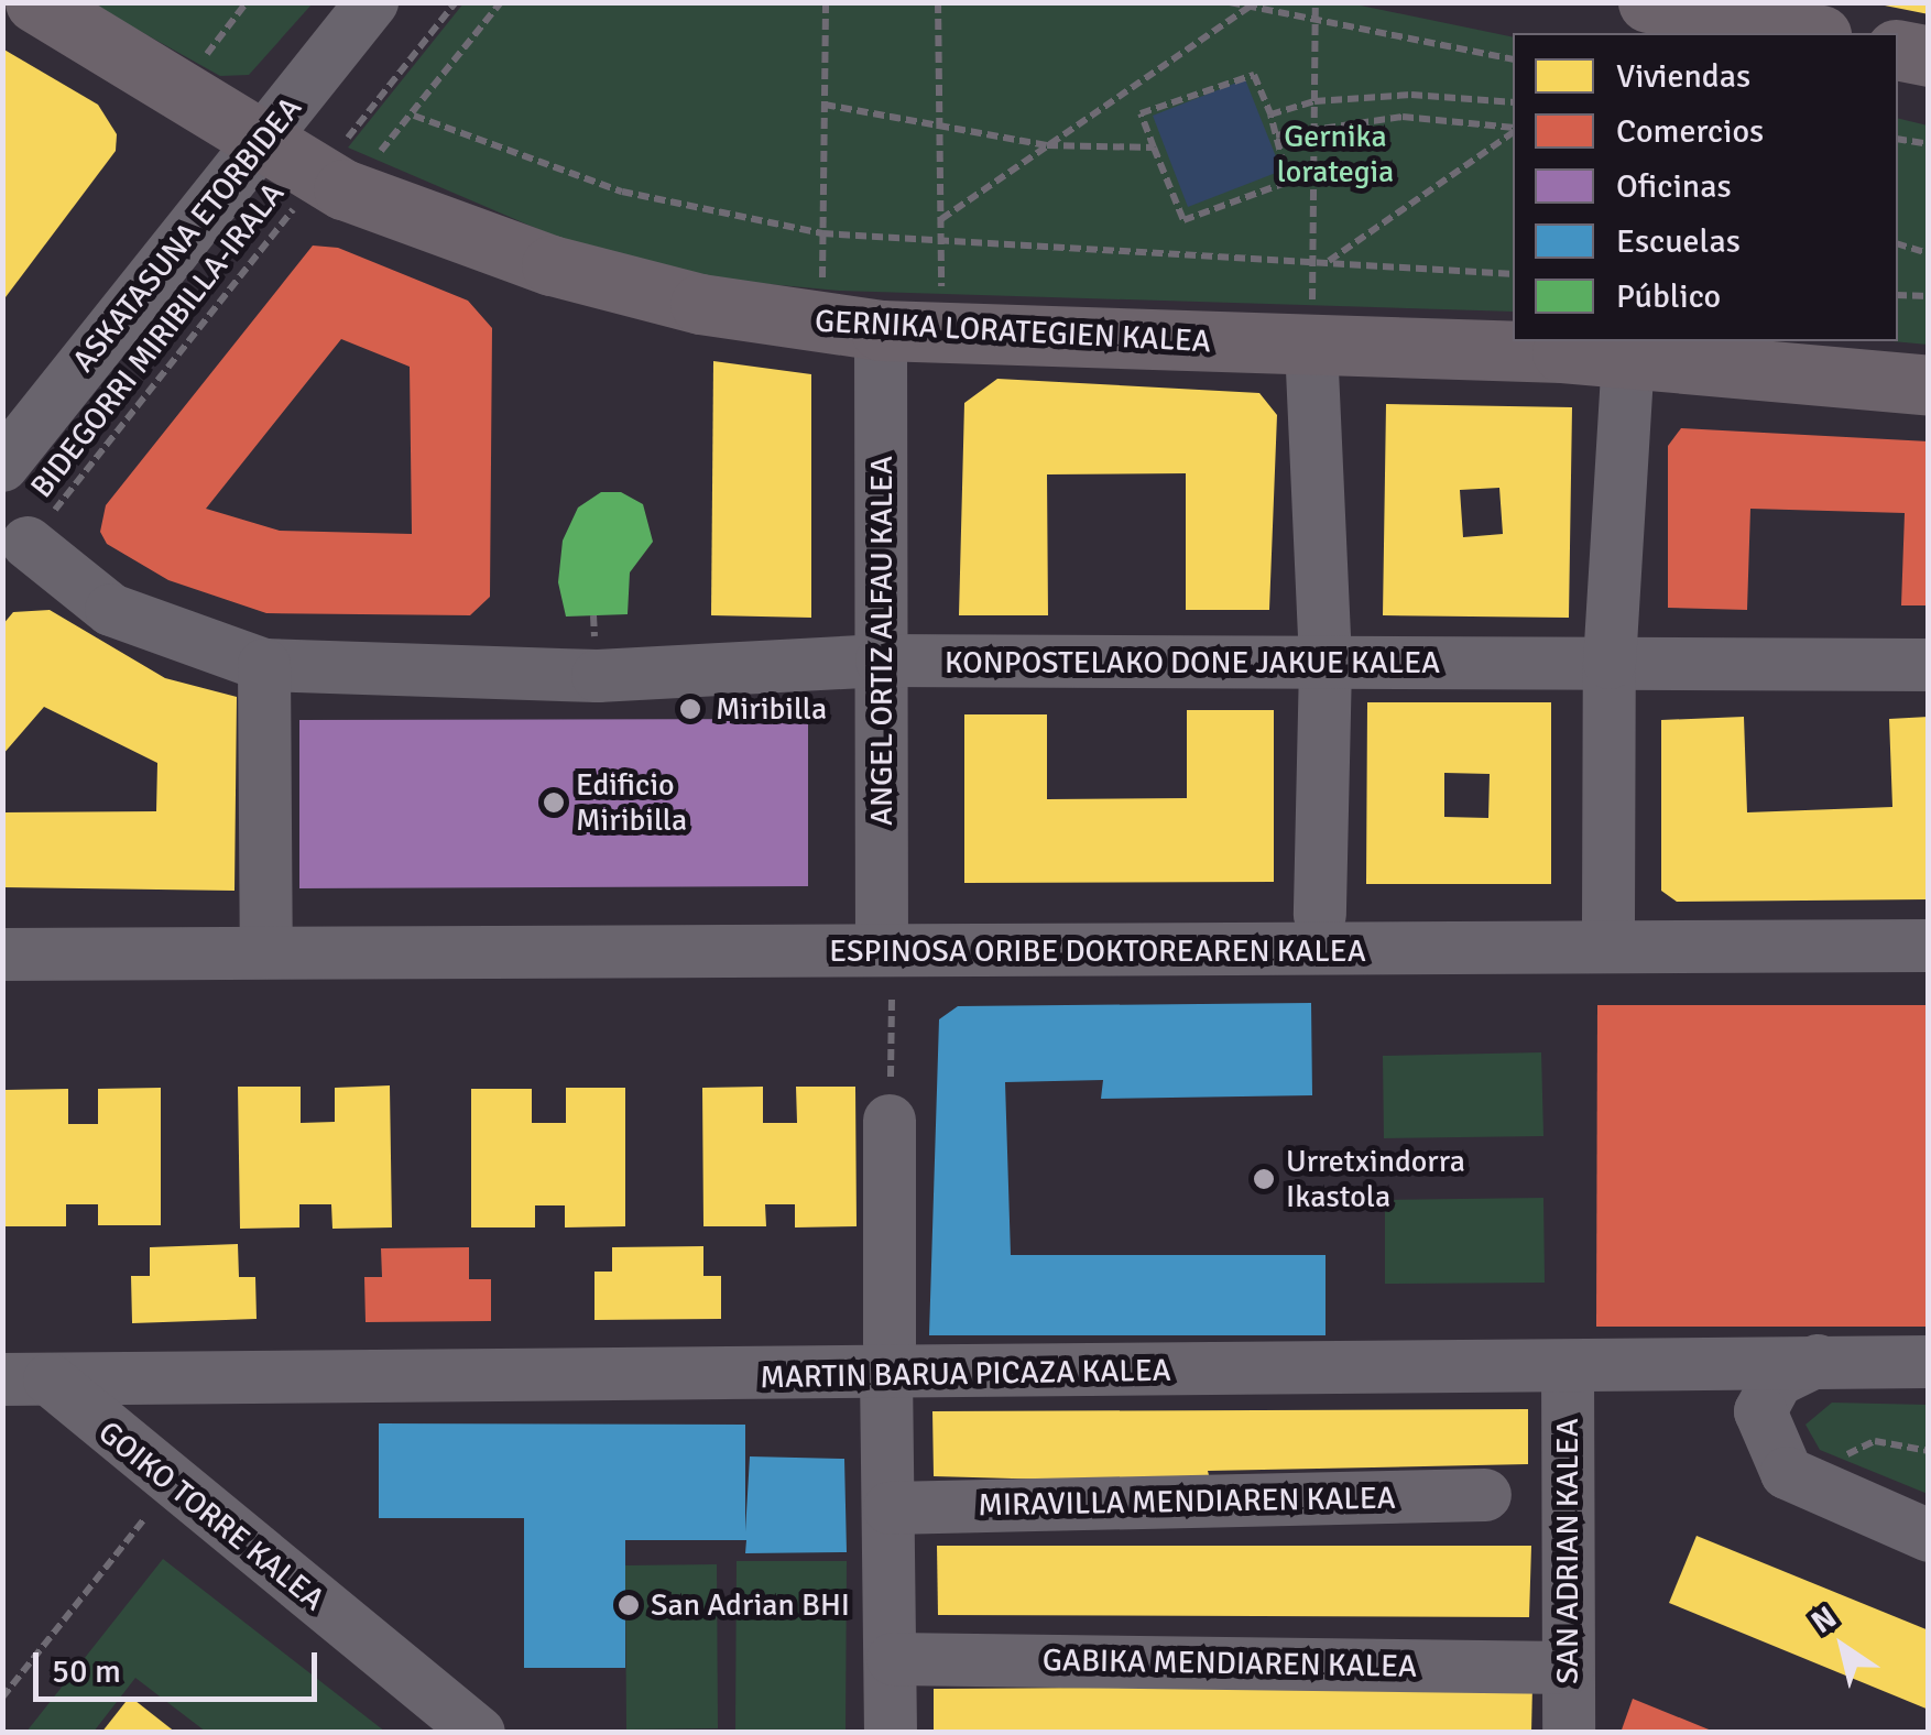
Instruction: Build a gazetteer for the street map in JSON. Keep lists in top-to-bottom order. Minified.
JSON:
{"streets":{"main road":["GERNIKA LORATEGIEN KALEA"],"street":["ASKATASUNA ETORBIDEA","ANGEL ORTIZ ALFAU KALEA","KONPOSTELAKO DONE JAKUE KALEA","ESPINOSA ORIBE DOKTOREAREN KALEA","MARTIN BARUA PICAZA KALEA","MIRAVILLA MENDIAREN KALEA","GOIKO TORRE KALEA","SAN ADRIAN KALEA","GABIKA MENDIAREN KALEA"],"path":["BIDEGORRI MIRIBILLA-IRALA"]},"crossings":[["ASKATASUNA ETORBIDEA","GERNIKA LORATEGIEN KALEA"],["GERNIKA LORATEGIEN KALEA","ANGEL ORTIZ ALFAU KALEA"],["BIDEGORRI MIRIBILLA-IRALA","KONPOSTELAKO DONE JAKUE KALEA"],["ANGEL ORTIZ ALFAU KALEA","KONPOSTELAKO DONE JAKUE KALEA"],["ANGEL ORTIZ ALFAU KALEA","ESPINOSA ORIBE DOKTOREAREN KALEA"],["MARTIN BARUA PICAZA KALEA","GOIKO TORRE KALEA"],["MARTIN BARUA PICAZA KALEA","SAN ADRIAN KALEA"],["SAN ADRIAN KALEA","GABIKA MENDIAREN KALEA"]],"parks":["Gernika lorategia"],"places":["Miribilla","Edificio Miribilla","Urretxindorra Ikastola","San Adrian BHI"],"legend":["Viviendas","Comercios","Oficinas","Escuelas","Público"],"scale_bar":"50 m","north":"top left"}
